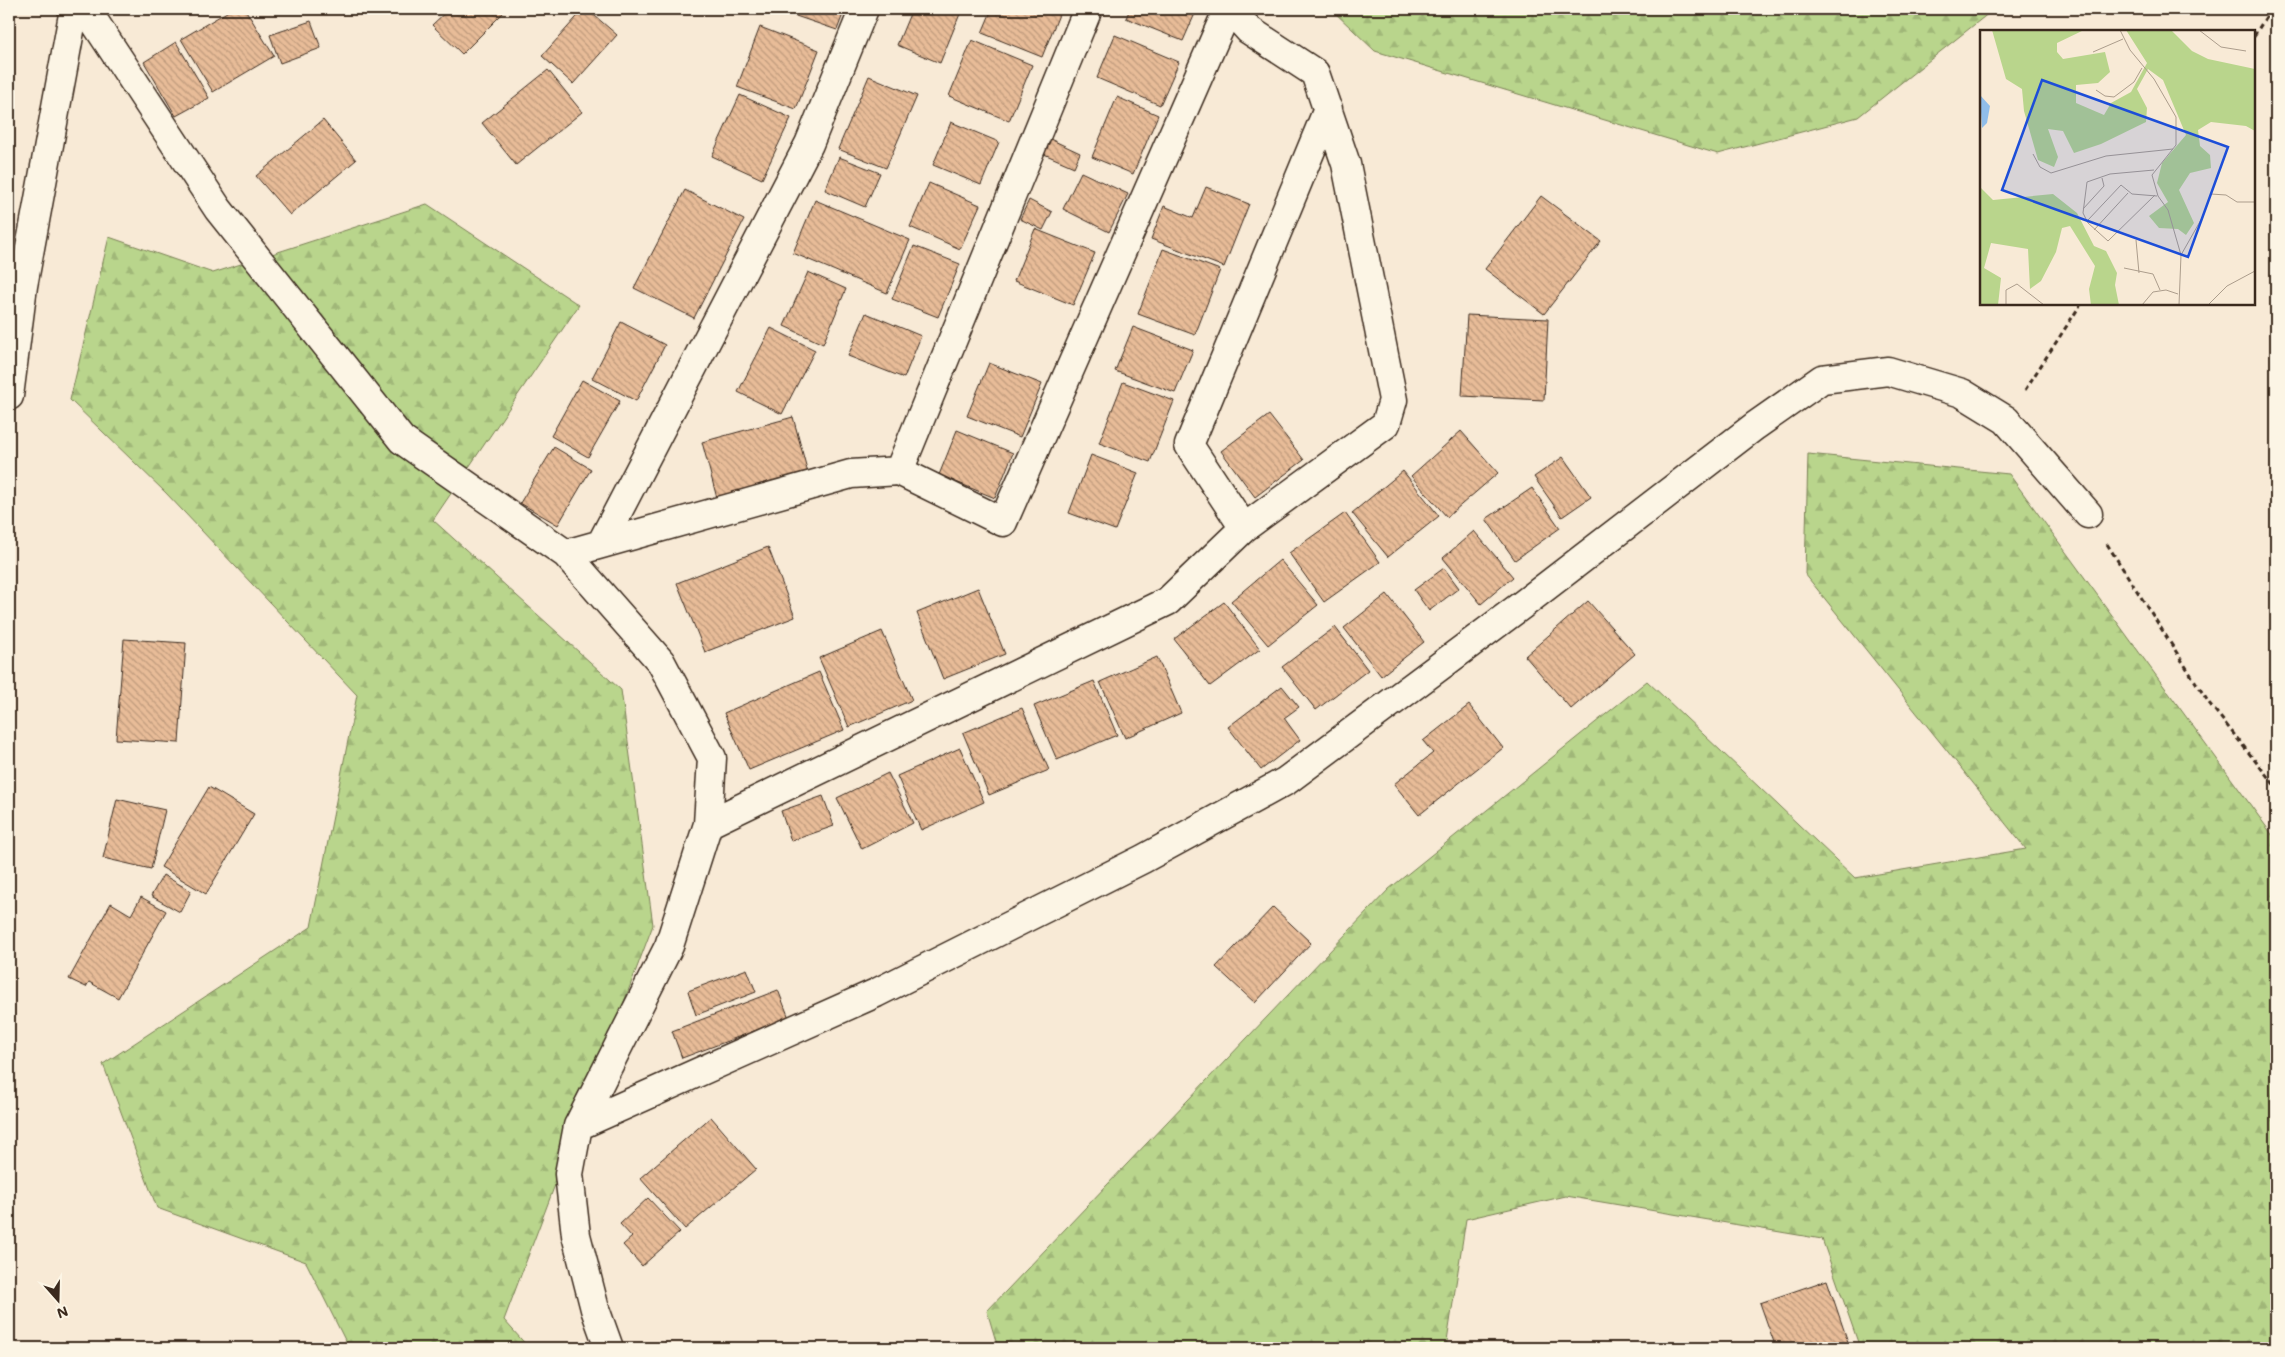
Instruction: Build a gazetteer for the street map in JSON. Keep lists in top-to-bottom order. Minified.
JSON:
{"north":"bottom"}
